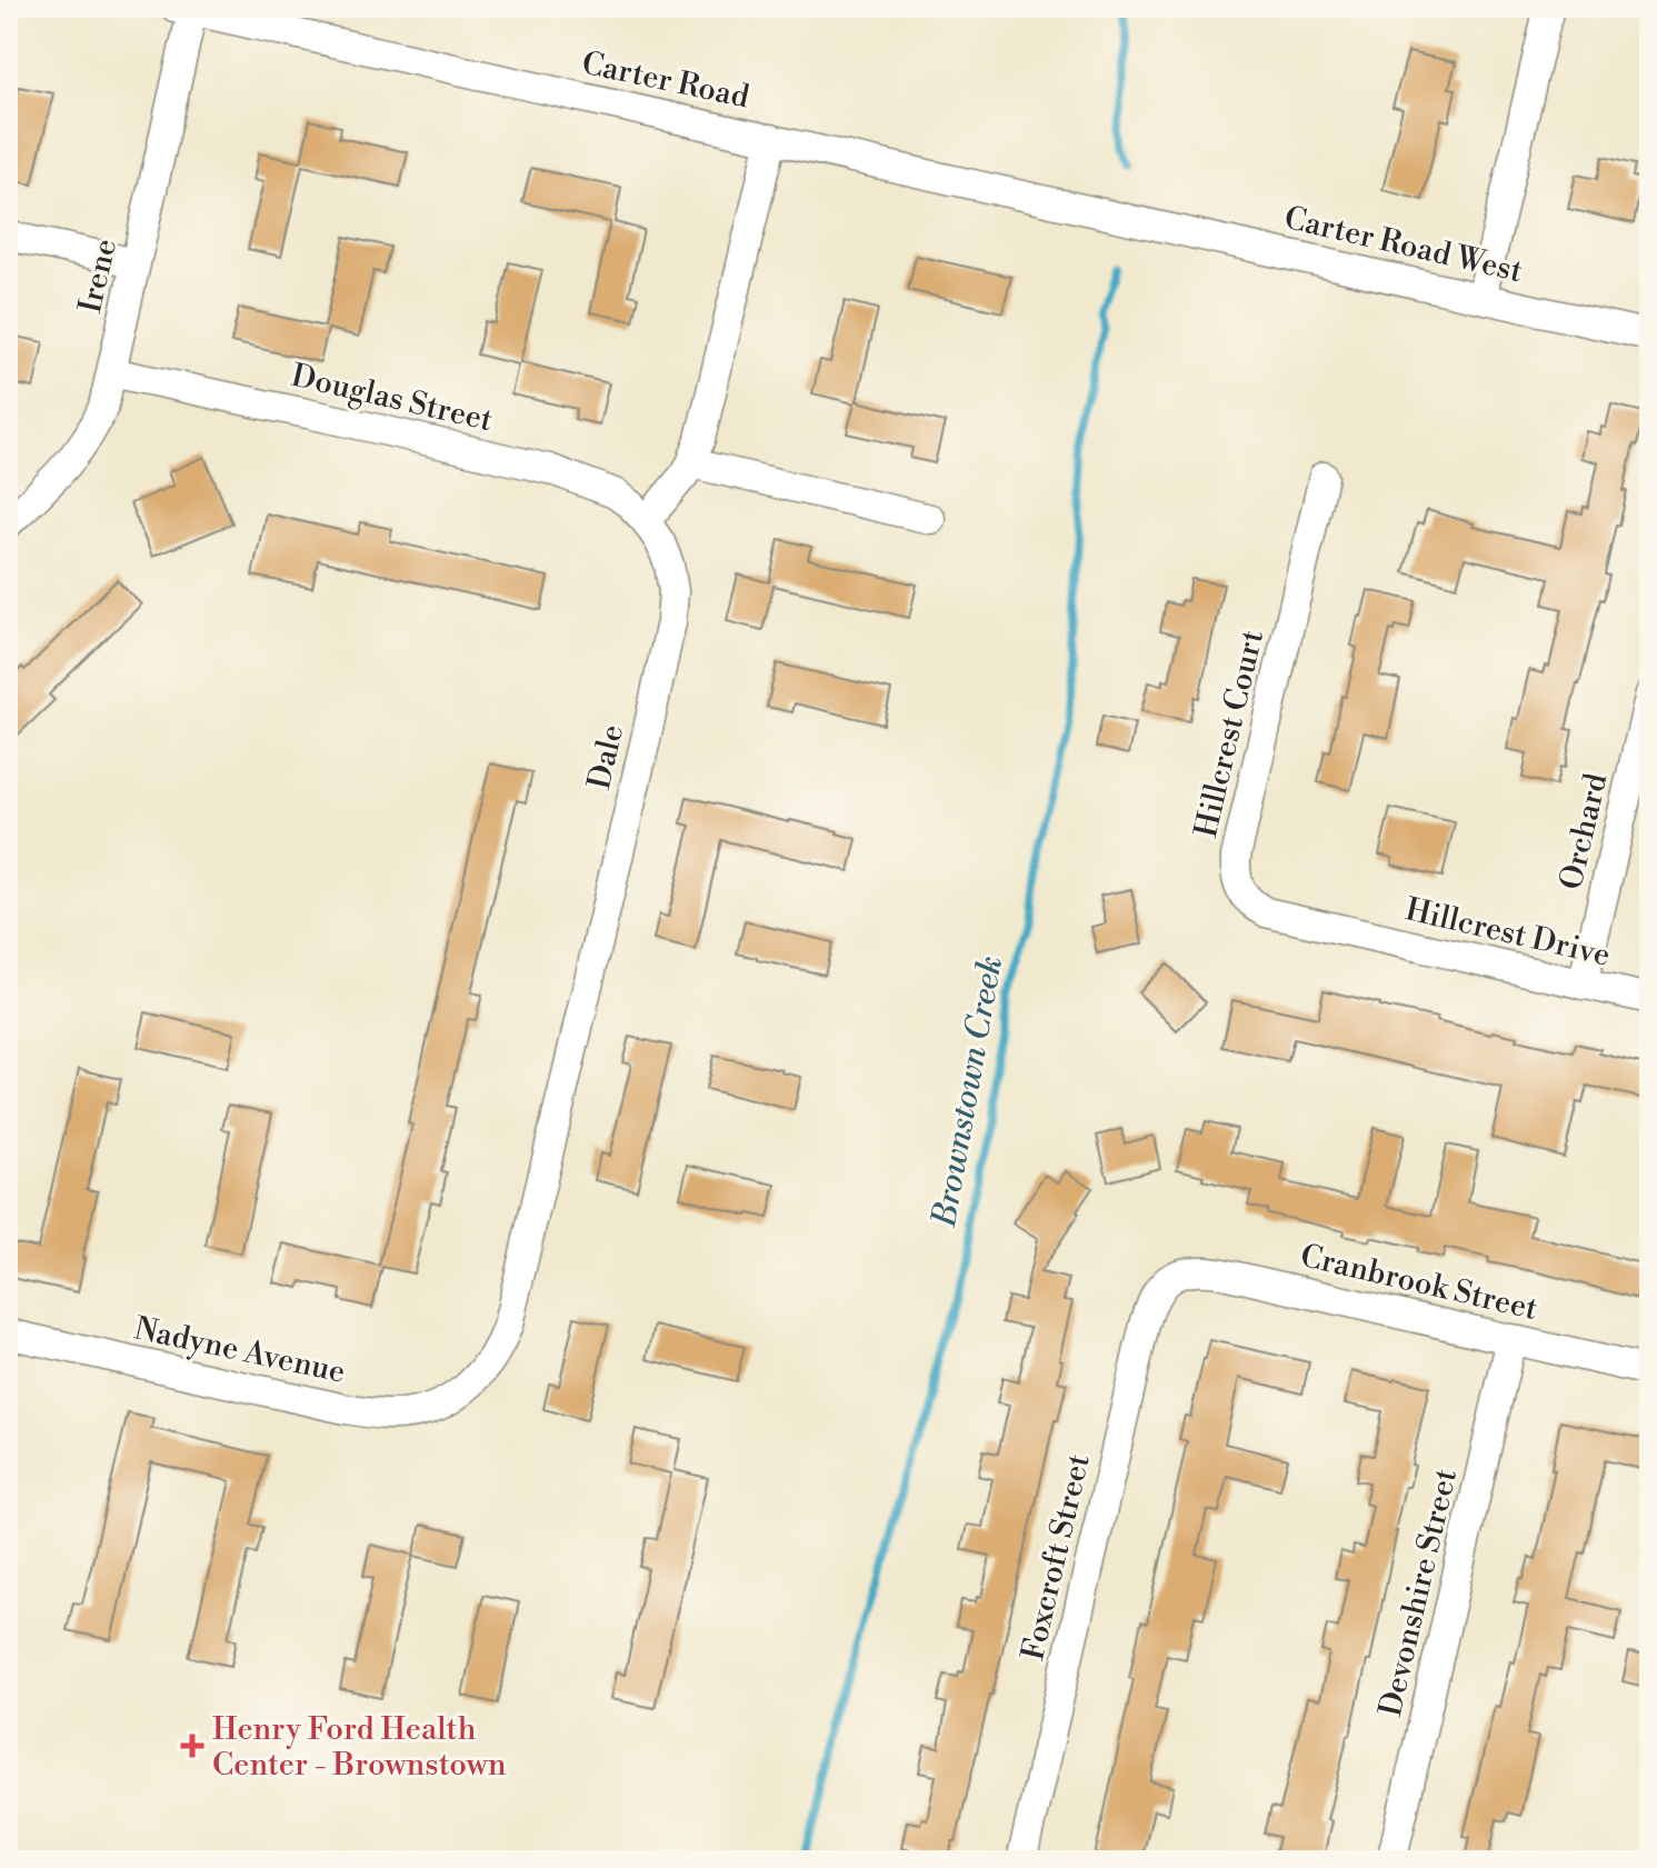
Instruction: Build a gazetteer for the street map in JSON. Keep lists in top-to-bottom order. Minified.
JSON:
{"streets":{"street":["Carter Road","Carter Road West","Irene","Douglas Street","Hillcrest Court","Dale","Orchard","Hillcrest Drive","Cranbrook Street","Nadyne Avenue","Foxcroft Street","Devonshire Street"]},"crossings":[["Carter Road","Carter Road West"],["Carter Road","Irene"],["Irene","Douglas Street"],["Douglas Street","Dale"],["Hillcrest Court","Hillcrest Drive"],["Dale","Nadyne Avenue"],["Orchard","Hillcrest Drive"],["Cranbrook Street","Foxcroft Street"],["Cranbrook Street","Devonshire Street"]],"water":["Brownstown Creek"],"places":{"health":["Henry Ford Health Center - Brownstown"]}}
